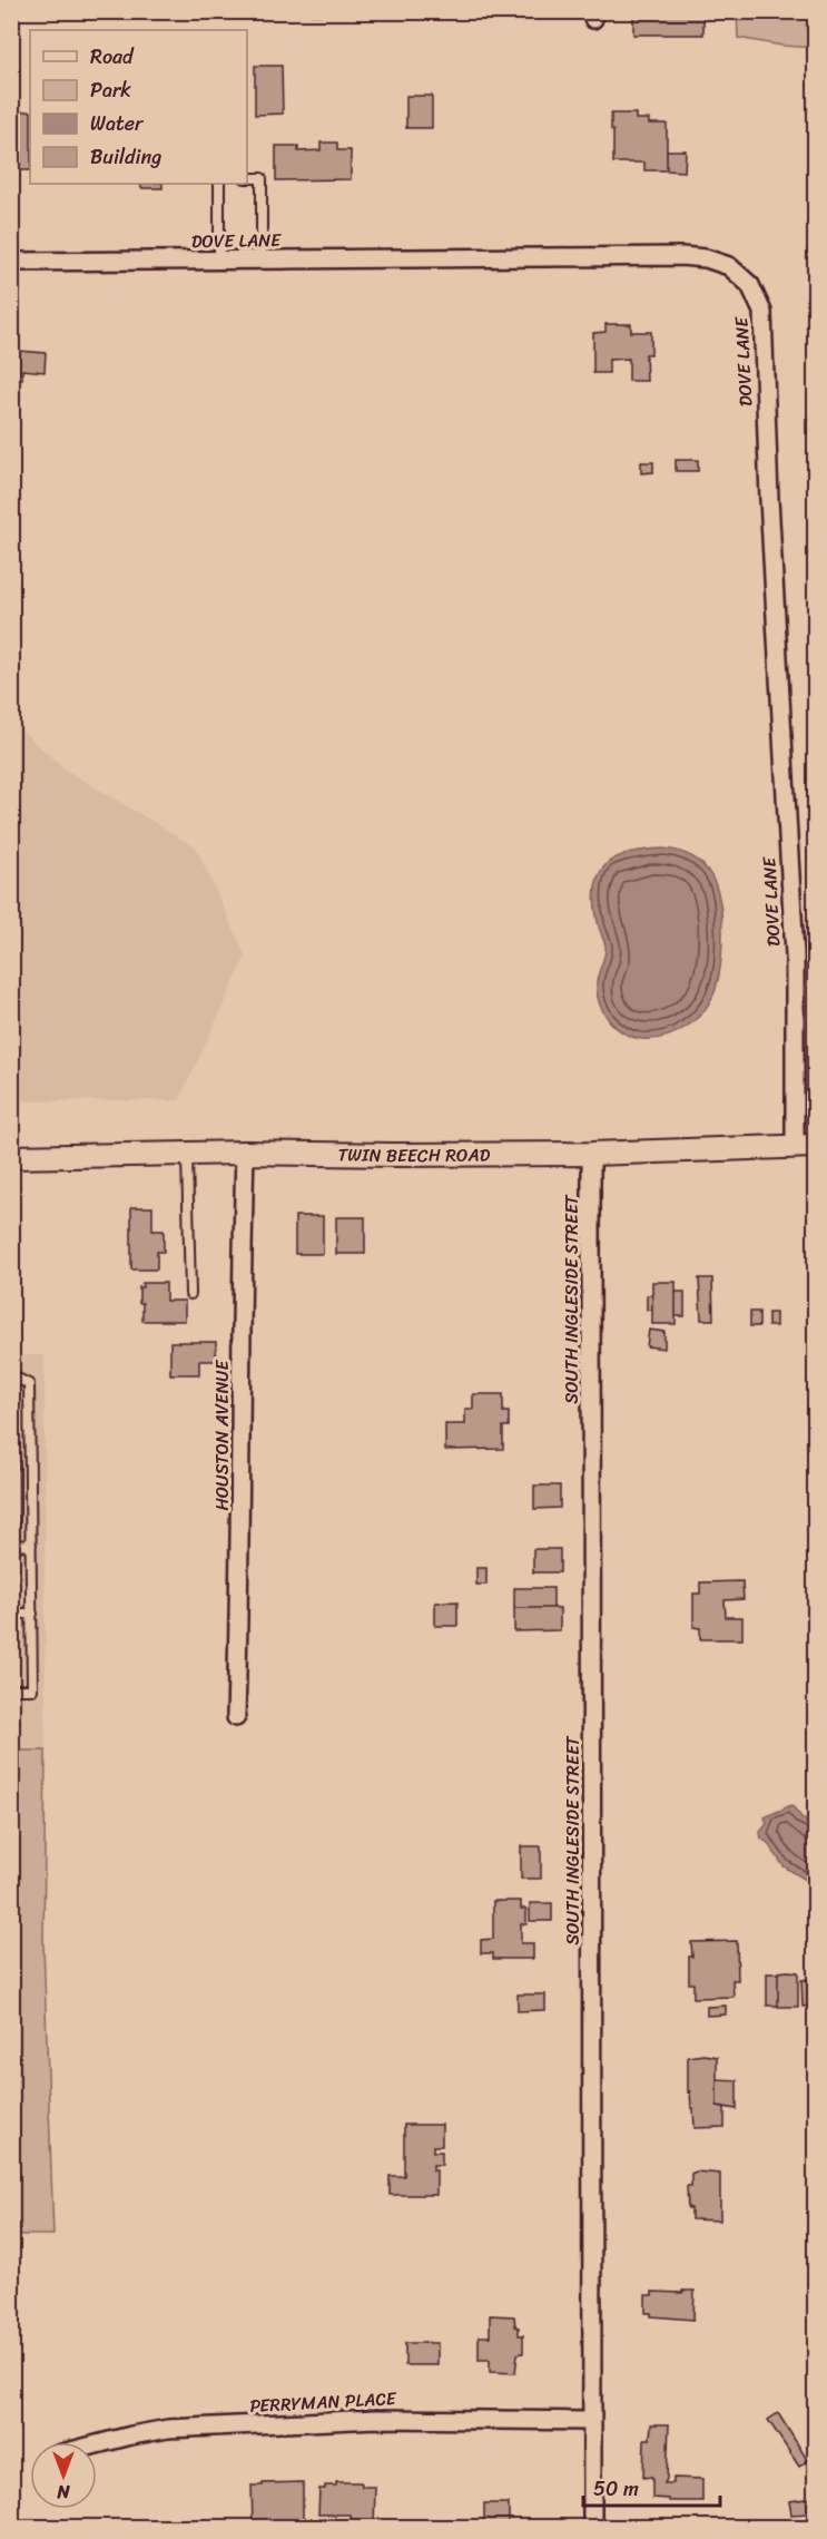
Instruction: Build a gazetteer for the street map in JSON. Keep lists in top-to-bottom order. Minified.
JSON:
{"streets":{"street":["DOVE LANE","TWIN BEECH ROAD","SOUTH INGLESIDE STREET","HOUSTON AVENUE","PERRYMAN PLACE"]},"crossings":[["DOVE LANE","TWIN BEECH ROAD"],["TWIN BEECH ROAD","SOUTH INGLESIDE STREET"],["TWIN BEECH ROAD","HOUSTON AVENUE"],["SOUTH INGLESIDE STREET","PERRYMAN PLACE"]],"legend":["Road","Park","Water","Building"],"scale_bar":"50 m","north":"bottom"}
